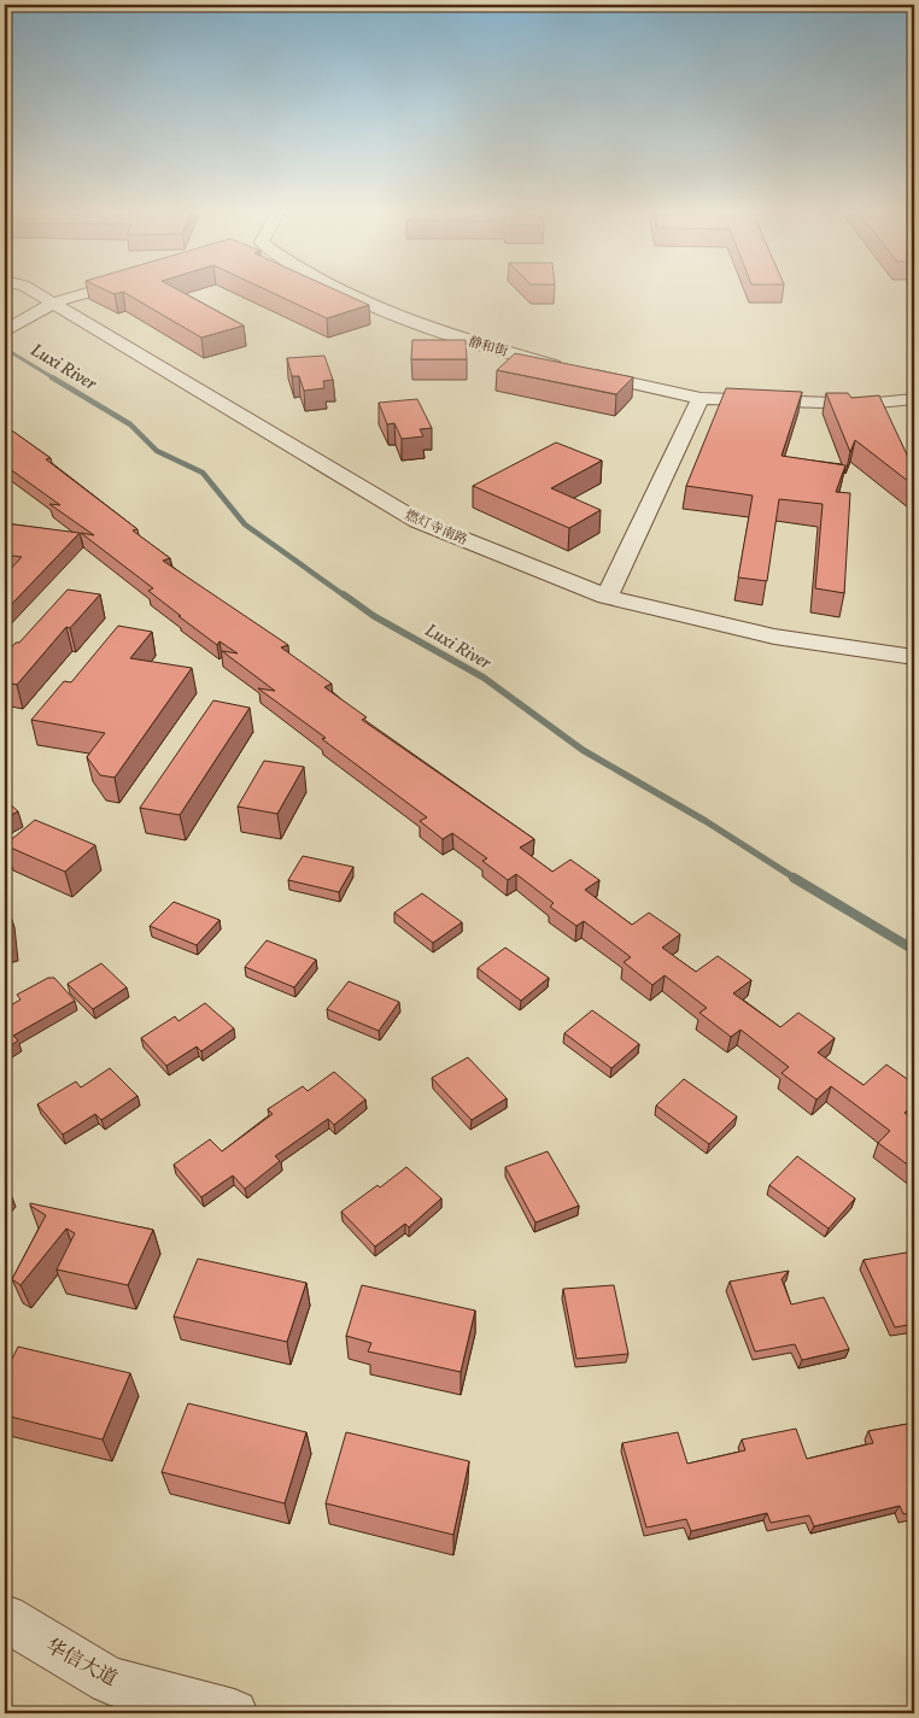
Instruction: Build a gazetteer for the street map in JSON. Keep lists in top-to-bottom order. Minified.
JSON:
{"streets":{"street":["静和街","燃灯寺南路","华信大道"]},"water":["Luxi River"]}
